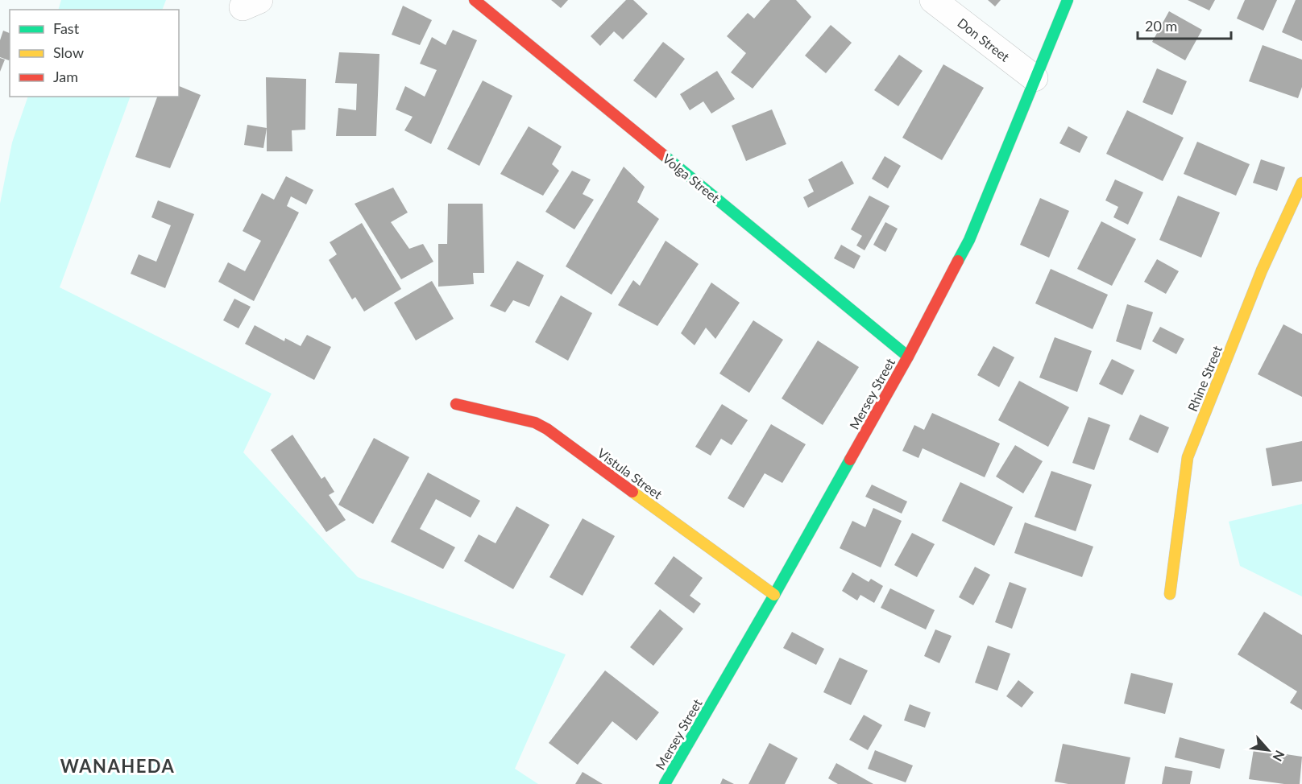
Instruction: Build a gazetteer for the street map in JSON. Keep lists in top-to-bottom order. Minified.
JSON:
{"streets":{"street":["Don Street","Volga Street","Rhine Street","Mersey Street","Vistula Street"]},"crossings":[["Don Street","Mersey Street"],["Volga Street","Mersey Street"],["Mersey Street","Vistula Street"]],"districts":["WANAHEDA"],"legend":["Fast","Slow","Jam"],"scale_bar":"20 m","north":"bottom right"}
